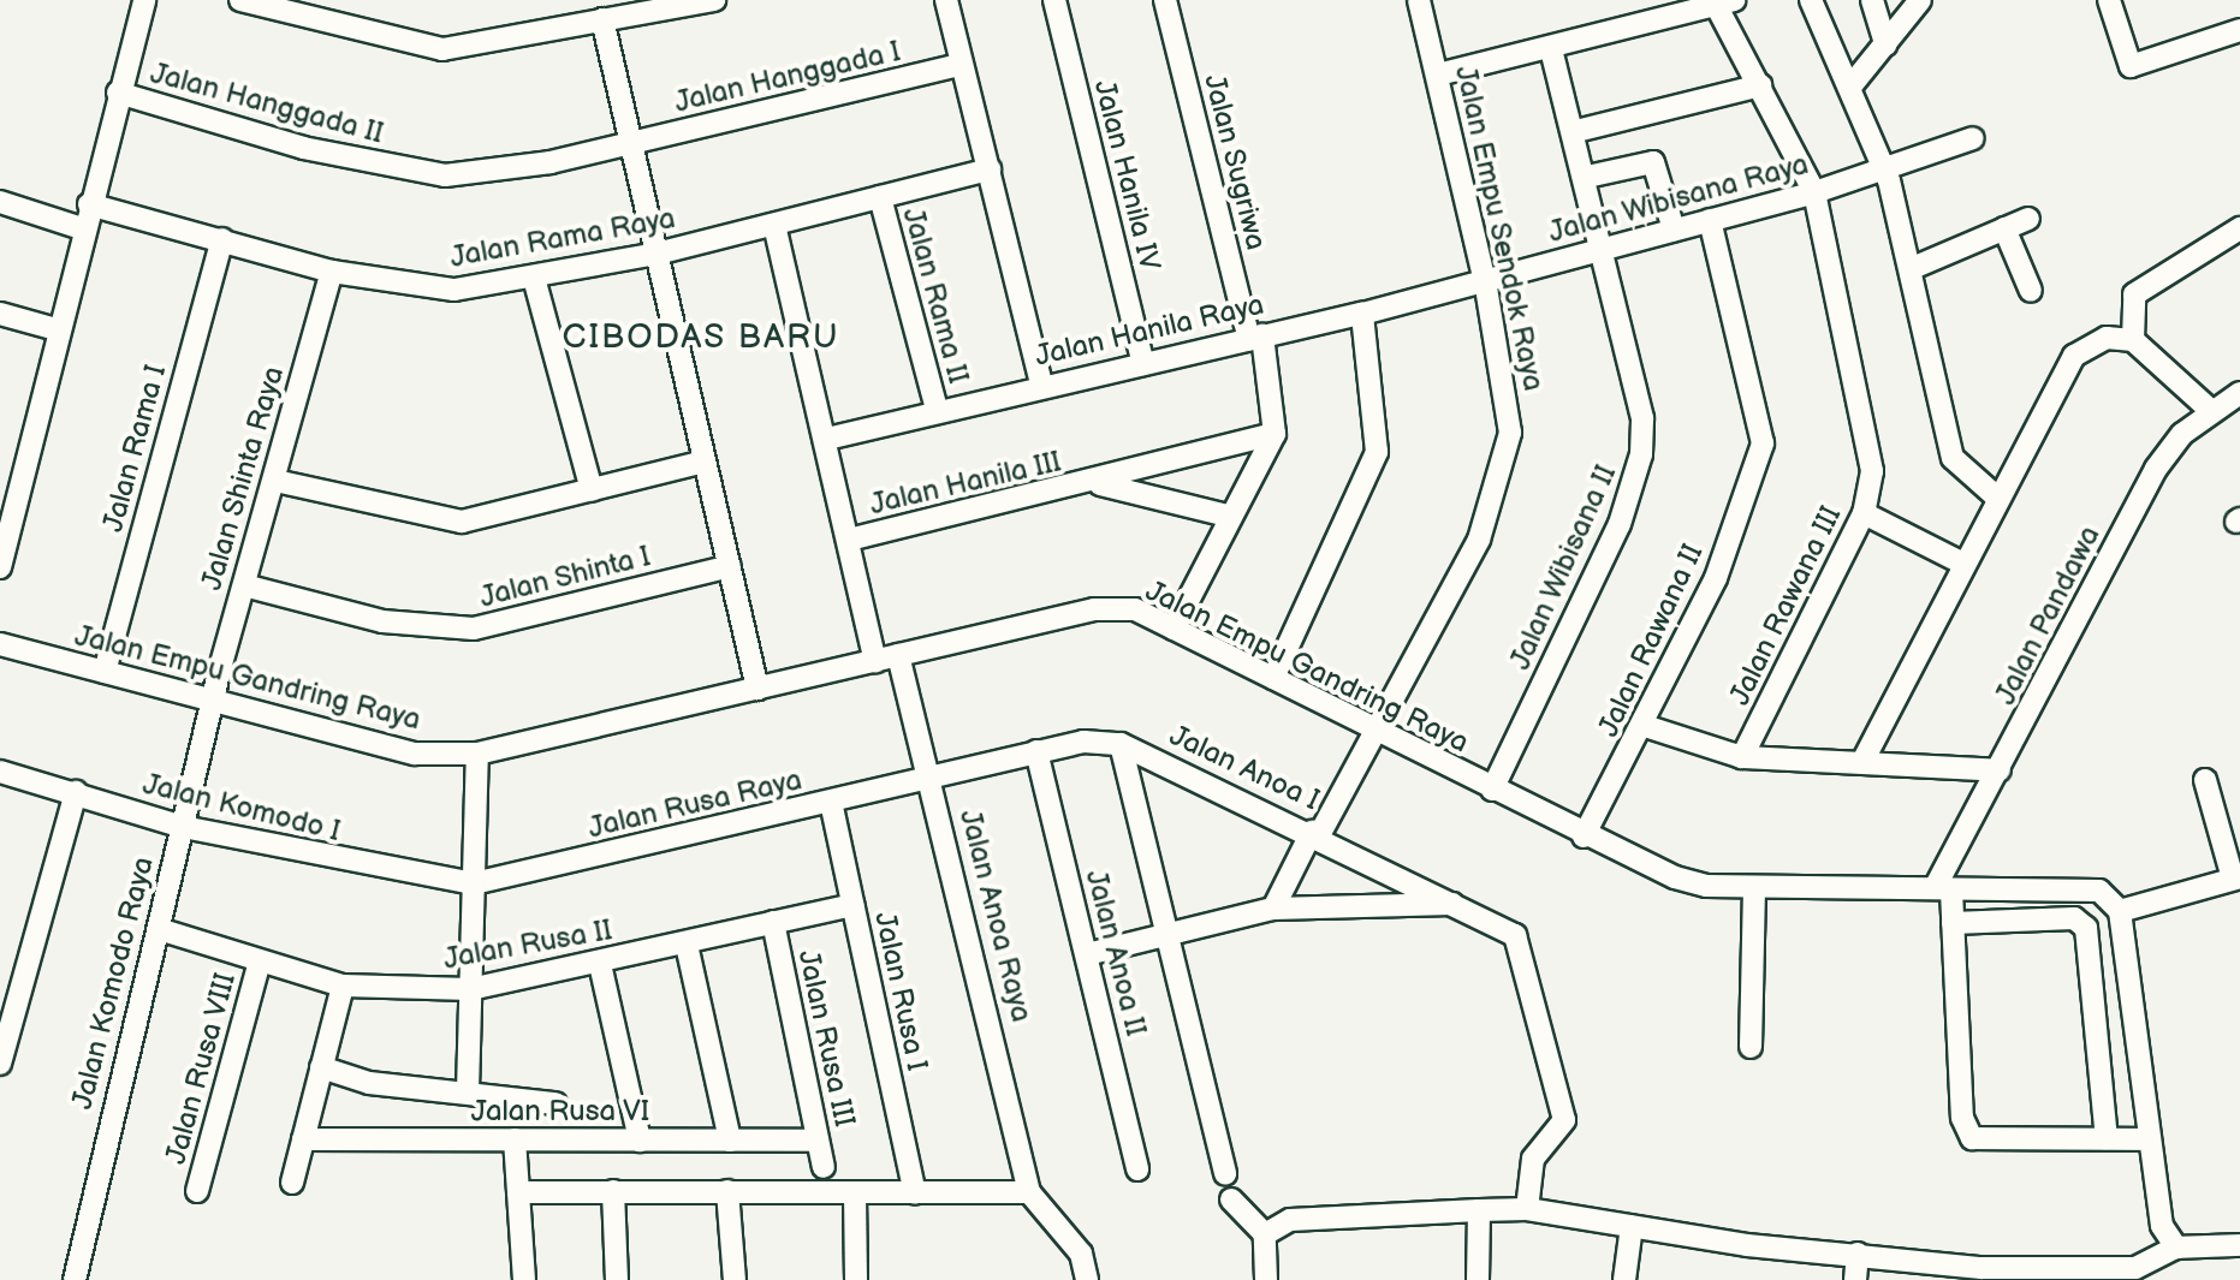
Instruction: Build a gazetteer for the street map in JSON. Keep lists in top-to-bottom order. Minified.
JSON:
{"streets":{"street":["Jalan Hanggada I","Jalan Hanggada II","Jalan Sugriwa","Jalan Hanila IV","Jalan Wibisana Raya","Jalan Empu Sendok Raya","Jalan Rama Raya","Jalan Rama II","Jalan Hanila Raya","Jalan Rama I","Jalan Shinta Raya","Jalan Hanila III","Jalan Wibisana II","Jalan Shinta I","Jalan Rawana III","Jalan Pandawa","Jalan Rawana II","Jalan Empu Gandring Raya","Jalan Anoa I","Jalan Rusa Raya","Jalan Komodo I","Jalan Anoa Raya","Jalan Rusa II","Jalan Anoa II","Jalan Komodo Raya","Jalan Rusa I","Jalan Rusa III","Jalan Rusa VIII","Jalan Rusa VI"]},"crossings":[["Jalan Hanggada I","Jalan Hanggada II"],["Jalan Sugriwa","Jalan Hanila Raya"],["Jalan Sugriwa","Jalan Hanila III"],["Jalan Hanila IV","Jalan Hanila Raya"],["Jalan Wibisana Raya","Jalan Empu Sendok Raya"],["Jalan Wibisana Raya","Jalan Hanila Raya"],["Jalan Wibisana Raya","Jalan Wibisana II"],["Jalan Wibisana Raya","Jalan Rawana III"],["Jalan Wibisana Raya","Jalan Rawana II"],["Jalan Empu Sendok Raya","Jalan Hanila Raya"],["Jalan Empu Sendok Raya","Jalan Empu Gandring Raya"],["Jalan Empu Sendok Raya","Jalan Anoa I"],["Jalan Rama Raya","Jalan Rama II"],["Jalan Rama Raya","Jalan Rama I"],["Jalan Rama Raya","Jalan Shinta Raya"],["Jalan Rama II","Jalan Hanila Raya"],["Jalan Rama I","Jalan Empu Gandring Raya"],["Jalan Shinta Raya","Jalan Shinta I"],["Jalan Shinta Raya","Jalan Empu Gandring Raya"],["Jalan Shinta Raya","Jalan Komodo Raya"],["Jalan Wibisana II","Jalan Empu Gandring Raya"],["Jalan Pandawa","Jalan Empu Gandring Raya"],["Jalan Rawana II","Jalan Empu Gandring Raya"],["Jalan Empu Gandring Raya","Jalan Anoa Raya"],["Jalan Empu Gandring Raya","Jalan Komodo Raya"],["Jalan Anoa I","Jalan Rusa Raya"],["Jalan Anoa I","Jalan Anoa Raya"],["Jalan Anoa I","Jalan Anoa II"],["Jalan Rusa Raya","Jalan Komodo I"],["Jalan Rusa Raya","Jalan Anoa Raya"],["Jalan Rusa Raya","Jalan Rusa I"],["Jalan Komodo I","Jalan Komodo Raya"],["Jalan Rusa II","Jalan Komodo Raya"],["Jalan Rusa II","Jalan Rusa I"],["Jalan Rusa II","Jalan Rusa III"],["Jalan Rusa II","Jalan Rusa VIII"],["Jalan Rusa III","Jalan Rusa VI"]],"districts":["CIBODAS BARU"]}
